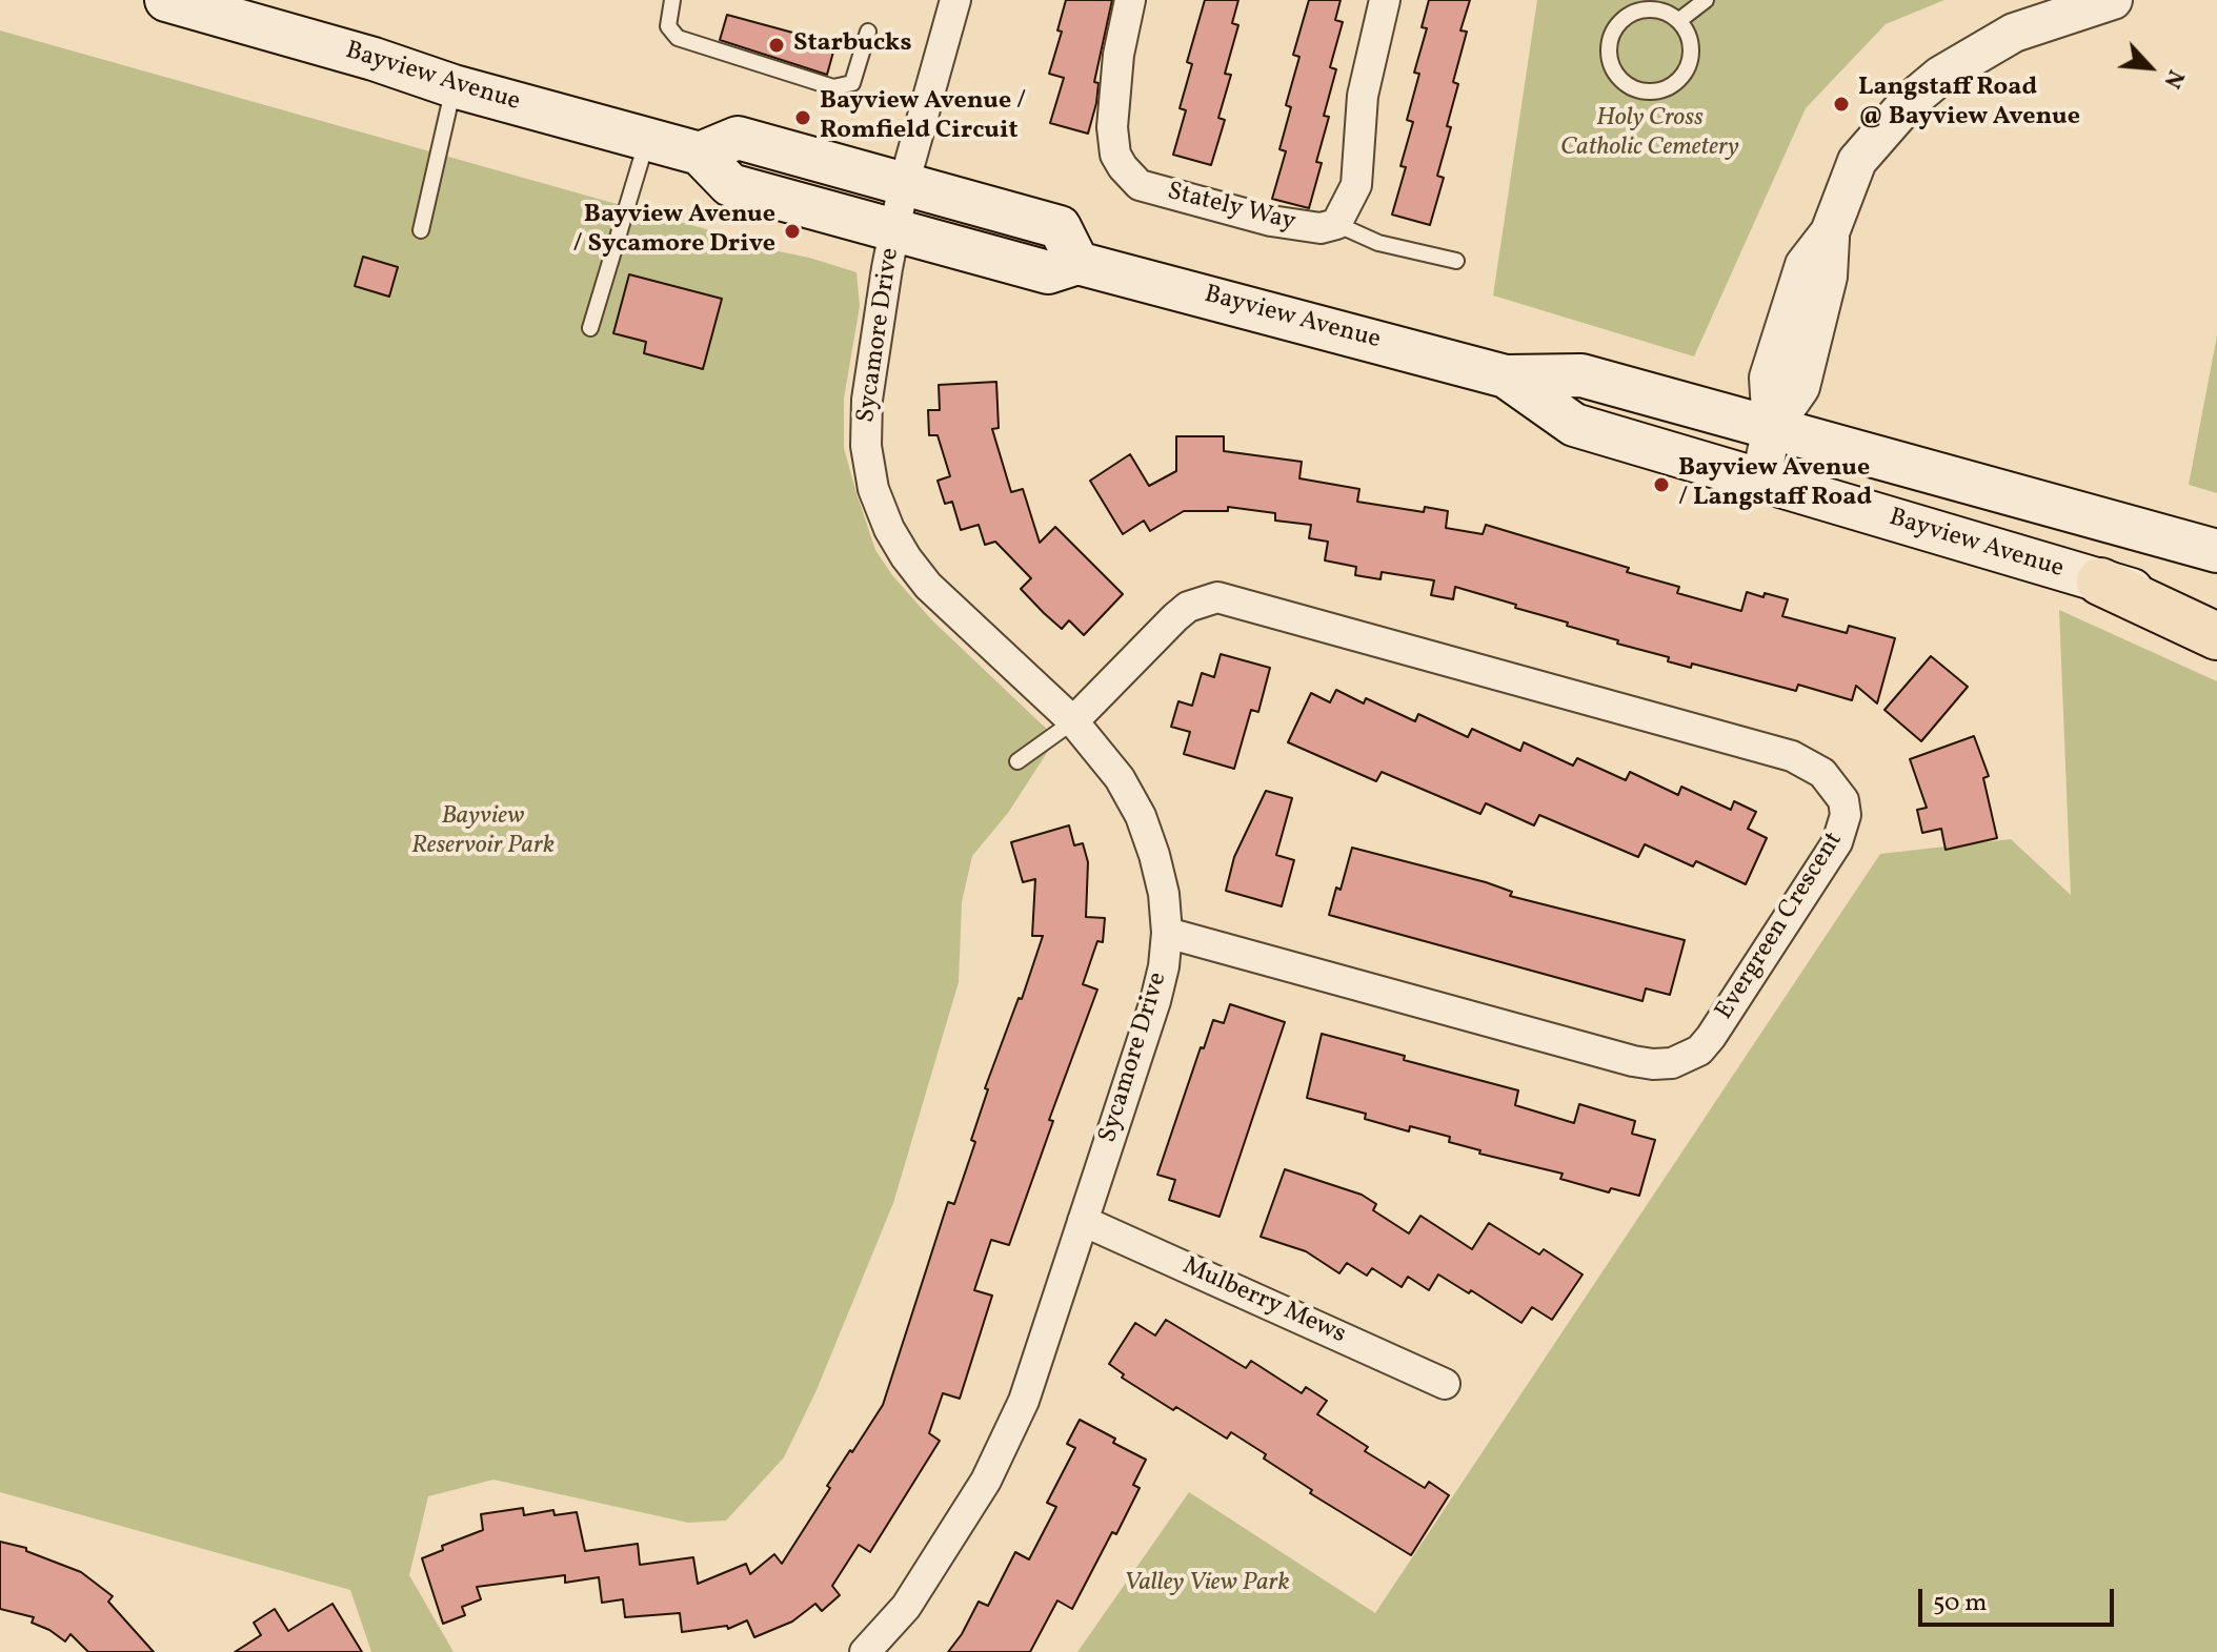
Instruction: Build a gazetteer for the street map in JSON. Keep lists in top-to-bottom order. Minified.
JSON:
{"streets":{"main road":["Bayview Avenue"],"street":["Stately Way","Sycamore Drive","Evergreen Crescent","Mulberry Mews"]},"crossings":[["Bayview Avenue","Sycamore Drive"],["Sycamore Drive","Evergreen Crescent"],["Sycamore Drive","Mulberry Mews"]],"parks":["Holy Cross Catholic Cemetery","Bayview Reservoir Park","Valley View Park"],"places":["Starbucks","Langstaff Road @ Bayview Avenue","Bayview Avenue / Romfield Circuit","Bayview Avenue / Sycamore Drive","Bayview Avenue / Langstaff Road"],"scale_bar":"50 m","north":"bottom right"}
